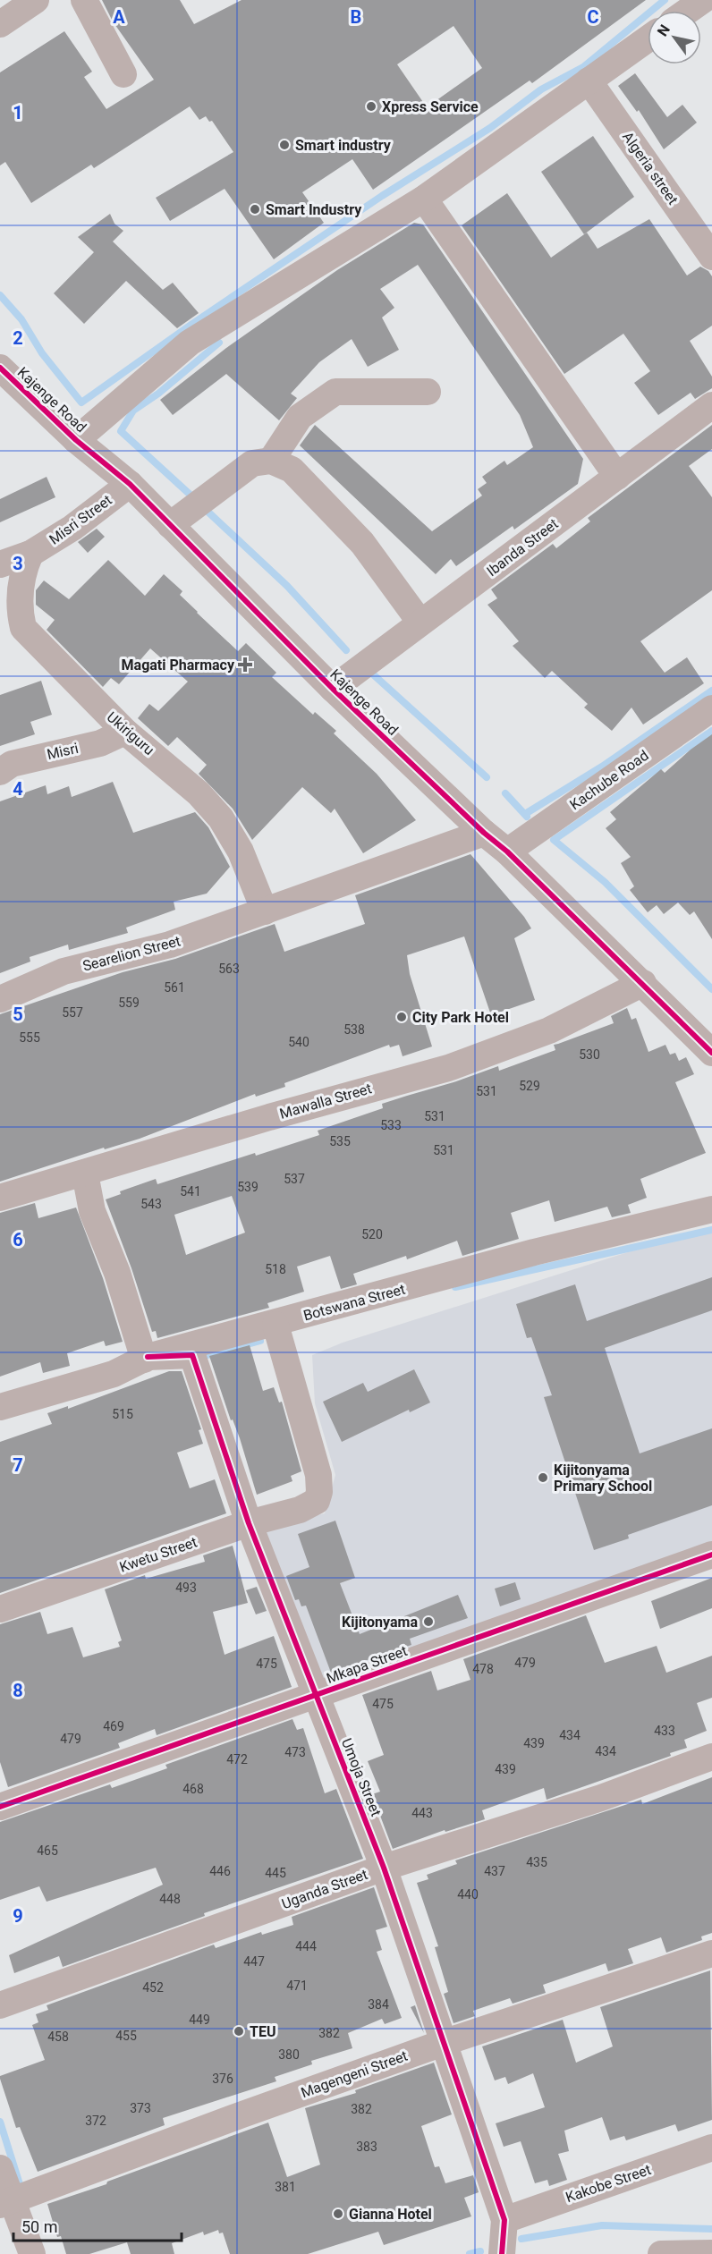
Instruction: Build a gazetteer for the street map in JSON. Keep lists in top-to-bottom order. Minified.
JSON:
{"streets":{"street":["Algeria street","Kajenge Road","Misri Street","Ibanda Street","Ukiriguru","Misri","Kachube Road","Searelion Street","Mawalla Street","Botswana Street","Kwetu Street","Mkapa Street","Umoja Street","Uganda Street","Magengeni Street","Kakobe Street"]},"crossings":[["Kajenge Road","Misri Street"],["Kajenge Road","Ibanda Street"],["Kajenge Road","Kachube Road"],["Kajenge Road","Searelion Street"],["Kajenge Road","Mawalla Street"],["Misri Street","Ukiriguru"],["Ukiriguru","Misri"],["Ukiriguru","Searelion Street"],["Botswana Street","Kwetu Street"],["Botswana Street","Umoja Street"],["Kwetu Street","Umoja Street"],["Mkapa Street","Umoja Street"],["Umoja Street","Uganda Street"],["Umoja Street","Magengeni Street"],["Umoja Street","Kakobe Street"]],"places":{"other":["Xpress Service","Smart industry","Smart Industry","City Park Hotel","Kijitonyama Primary School","Kijitonyama","TEU","Gianna Hotel"],"health":["Magati Pharmacy"]},"house_numbers":["563","561","559","557","538","555","540","530","529","531","531","533","535","531","537","539","541","543","520","518","515","493","479","475","478","475","469","433","434","479","439","434","473","472","439","468","443","465","435","446","437","445","440","448","444","447","471","452","384","449","382","455","458","380","376","373","382","372","383","381"],"scale_bar":"50 m","north":"top left","grid":{"columns":["A","B","C"],"rows":["1","2","3","4","5","6","7","8","9"]}}
